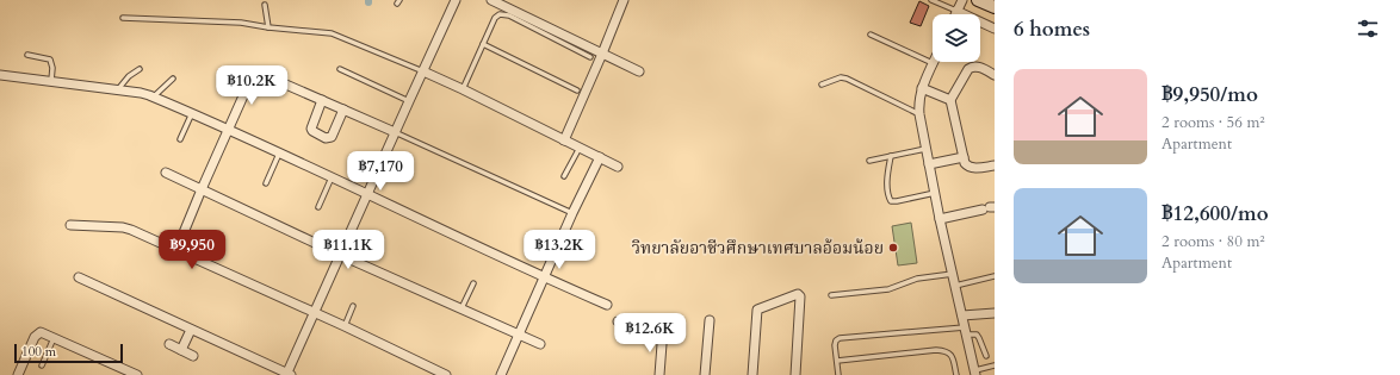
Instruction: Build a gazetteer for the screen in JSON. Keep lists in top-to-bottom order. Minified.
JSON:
{"places":["วิทยาลัยอาชีวศึกษาเทศบาลอ้อมน้อย"],"scale_bar":"100 m","page":{"heading":"6 homes","list":[{"name":"฿9,950/mo","note":"2 rooms · 56 m² · Apartment"},{"name":"฿12,600/mo","note":"2 rooms · 80 m² · Apartment"}],"price":["฿10.2K","฿7,170","฿9,950","฿11.1K","฿13.2K","฿12.6K"],"scale":"100 m"}}
